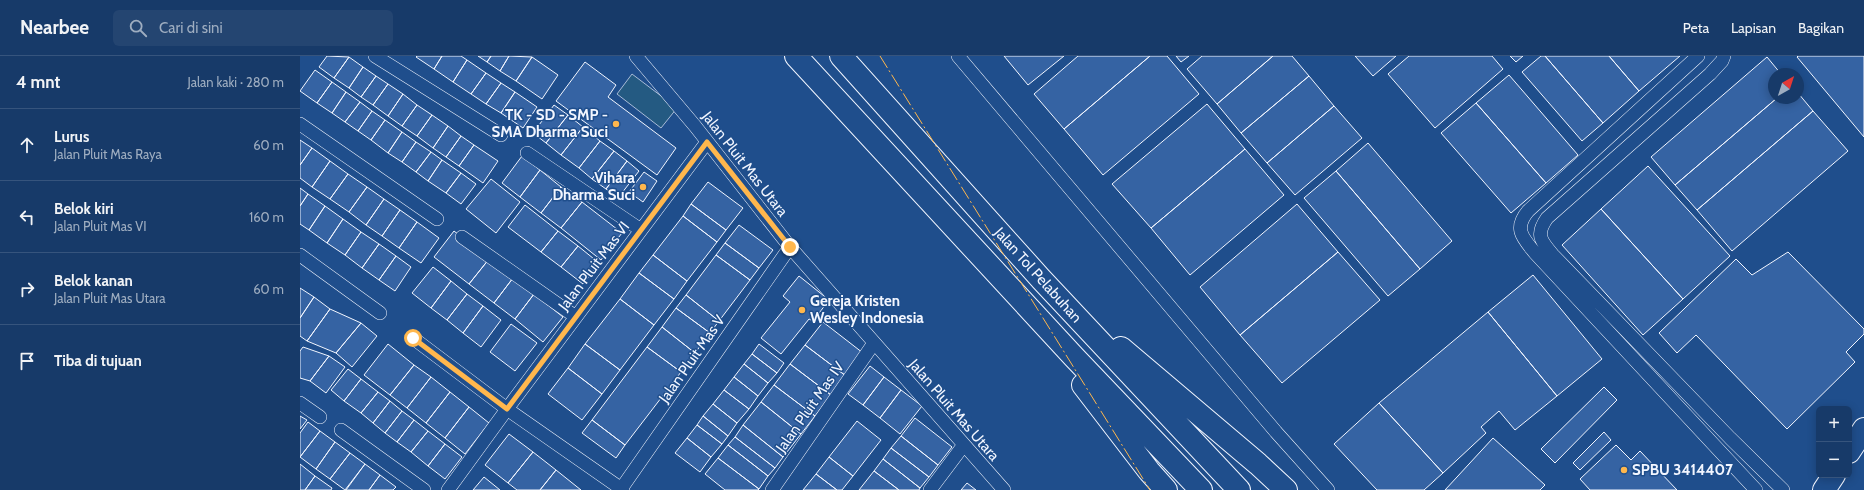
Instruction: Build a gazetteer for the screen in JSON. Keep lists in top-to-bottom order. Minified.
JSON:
{"streets":{"highway":["Jalan Tol Pelabuhan"],"street":["Jalan Pluit Mas Utara","Jalan Pluit Mas VI","Jalan Pluit Mas V","Jalan Pluit Mas IV"]},"crossings":[["Jalan Pluit Mas Utara","Jalan Pluit Mas VI"],["Jalan Pluit Mas Utara","Jalan Pluit Mas V"],["Jalan Pluit Mas Utara","Jalan Pluit Mas IV"]],"places":["TK - SD - SMP - SMA Dharma Suci","Vihara Dharma Suci","Gereja Kristen Wesley Indonesia","SPBU 3414407"],"north":"top right","page":{"header":"Nearbee","search":"Cari di sini","nav":["Peta","Lapisan","Bagikan"],"heading":["4 mnt","Jalan kaki · 280 m"],"list":[["Lurus","Jalan Pluit Mas Raya","60 m"],["Belok kiri","Jalan Pluit Mas VI","160 m"],["Belok kanan","Jalan Pluit Mas Utara","60 m"],"Tiba di tujuan"],"map_buttons":["+","−"]}}
